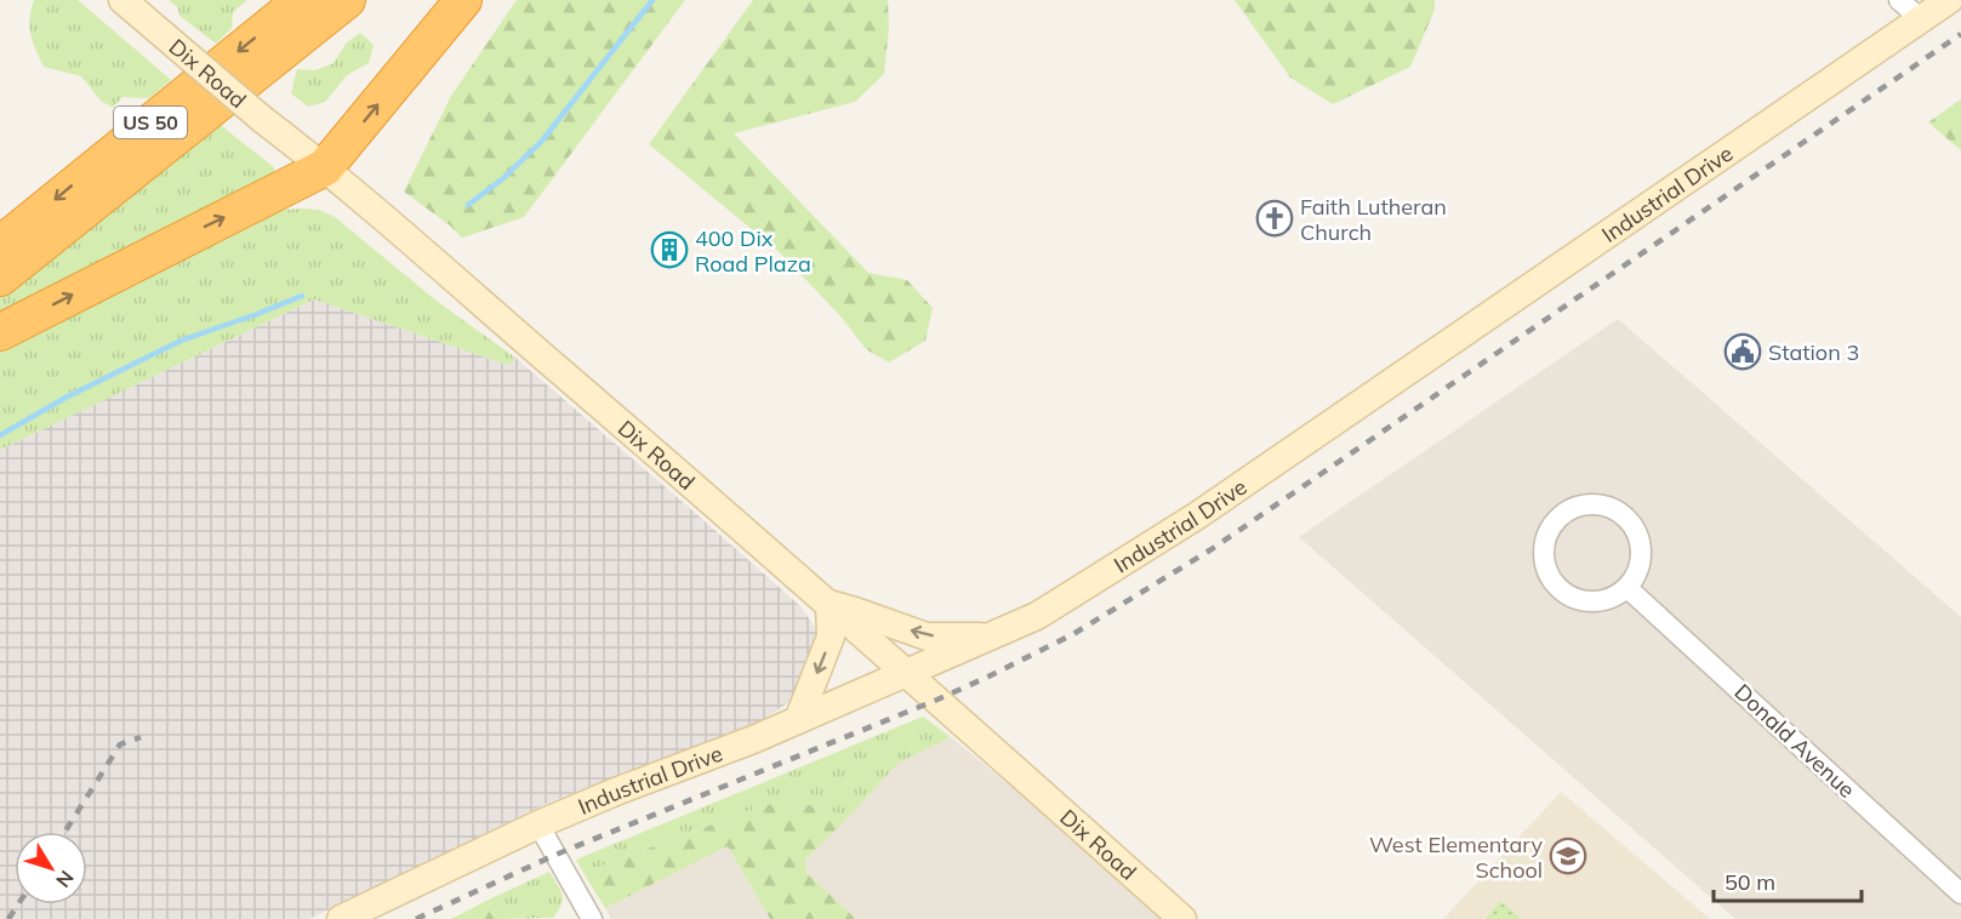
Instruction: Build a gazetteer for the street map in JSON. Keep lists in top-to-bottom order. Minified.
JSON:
{"streets":{"highway":["US 50"],"main road":["Dix Road","Industrial Drive"],"street":["Donald Avenue"]},"crossings":[["Dix Road","Industrial Drive"]],"places":{"church":["Faith Lutheran Church"],"building":["400 Dix Road Plaza"],"public building":["Station 3"],"school or university":["West Elementary School"]},"scale_bar":"50 m","north":"bottom right"}
